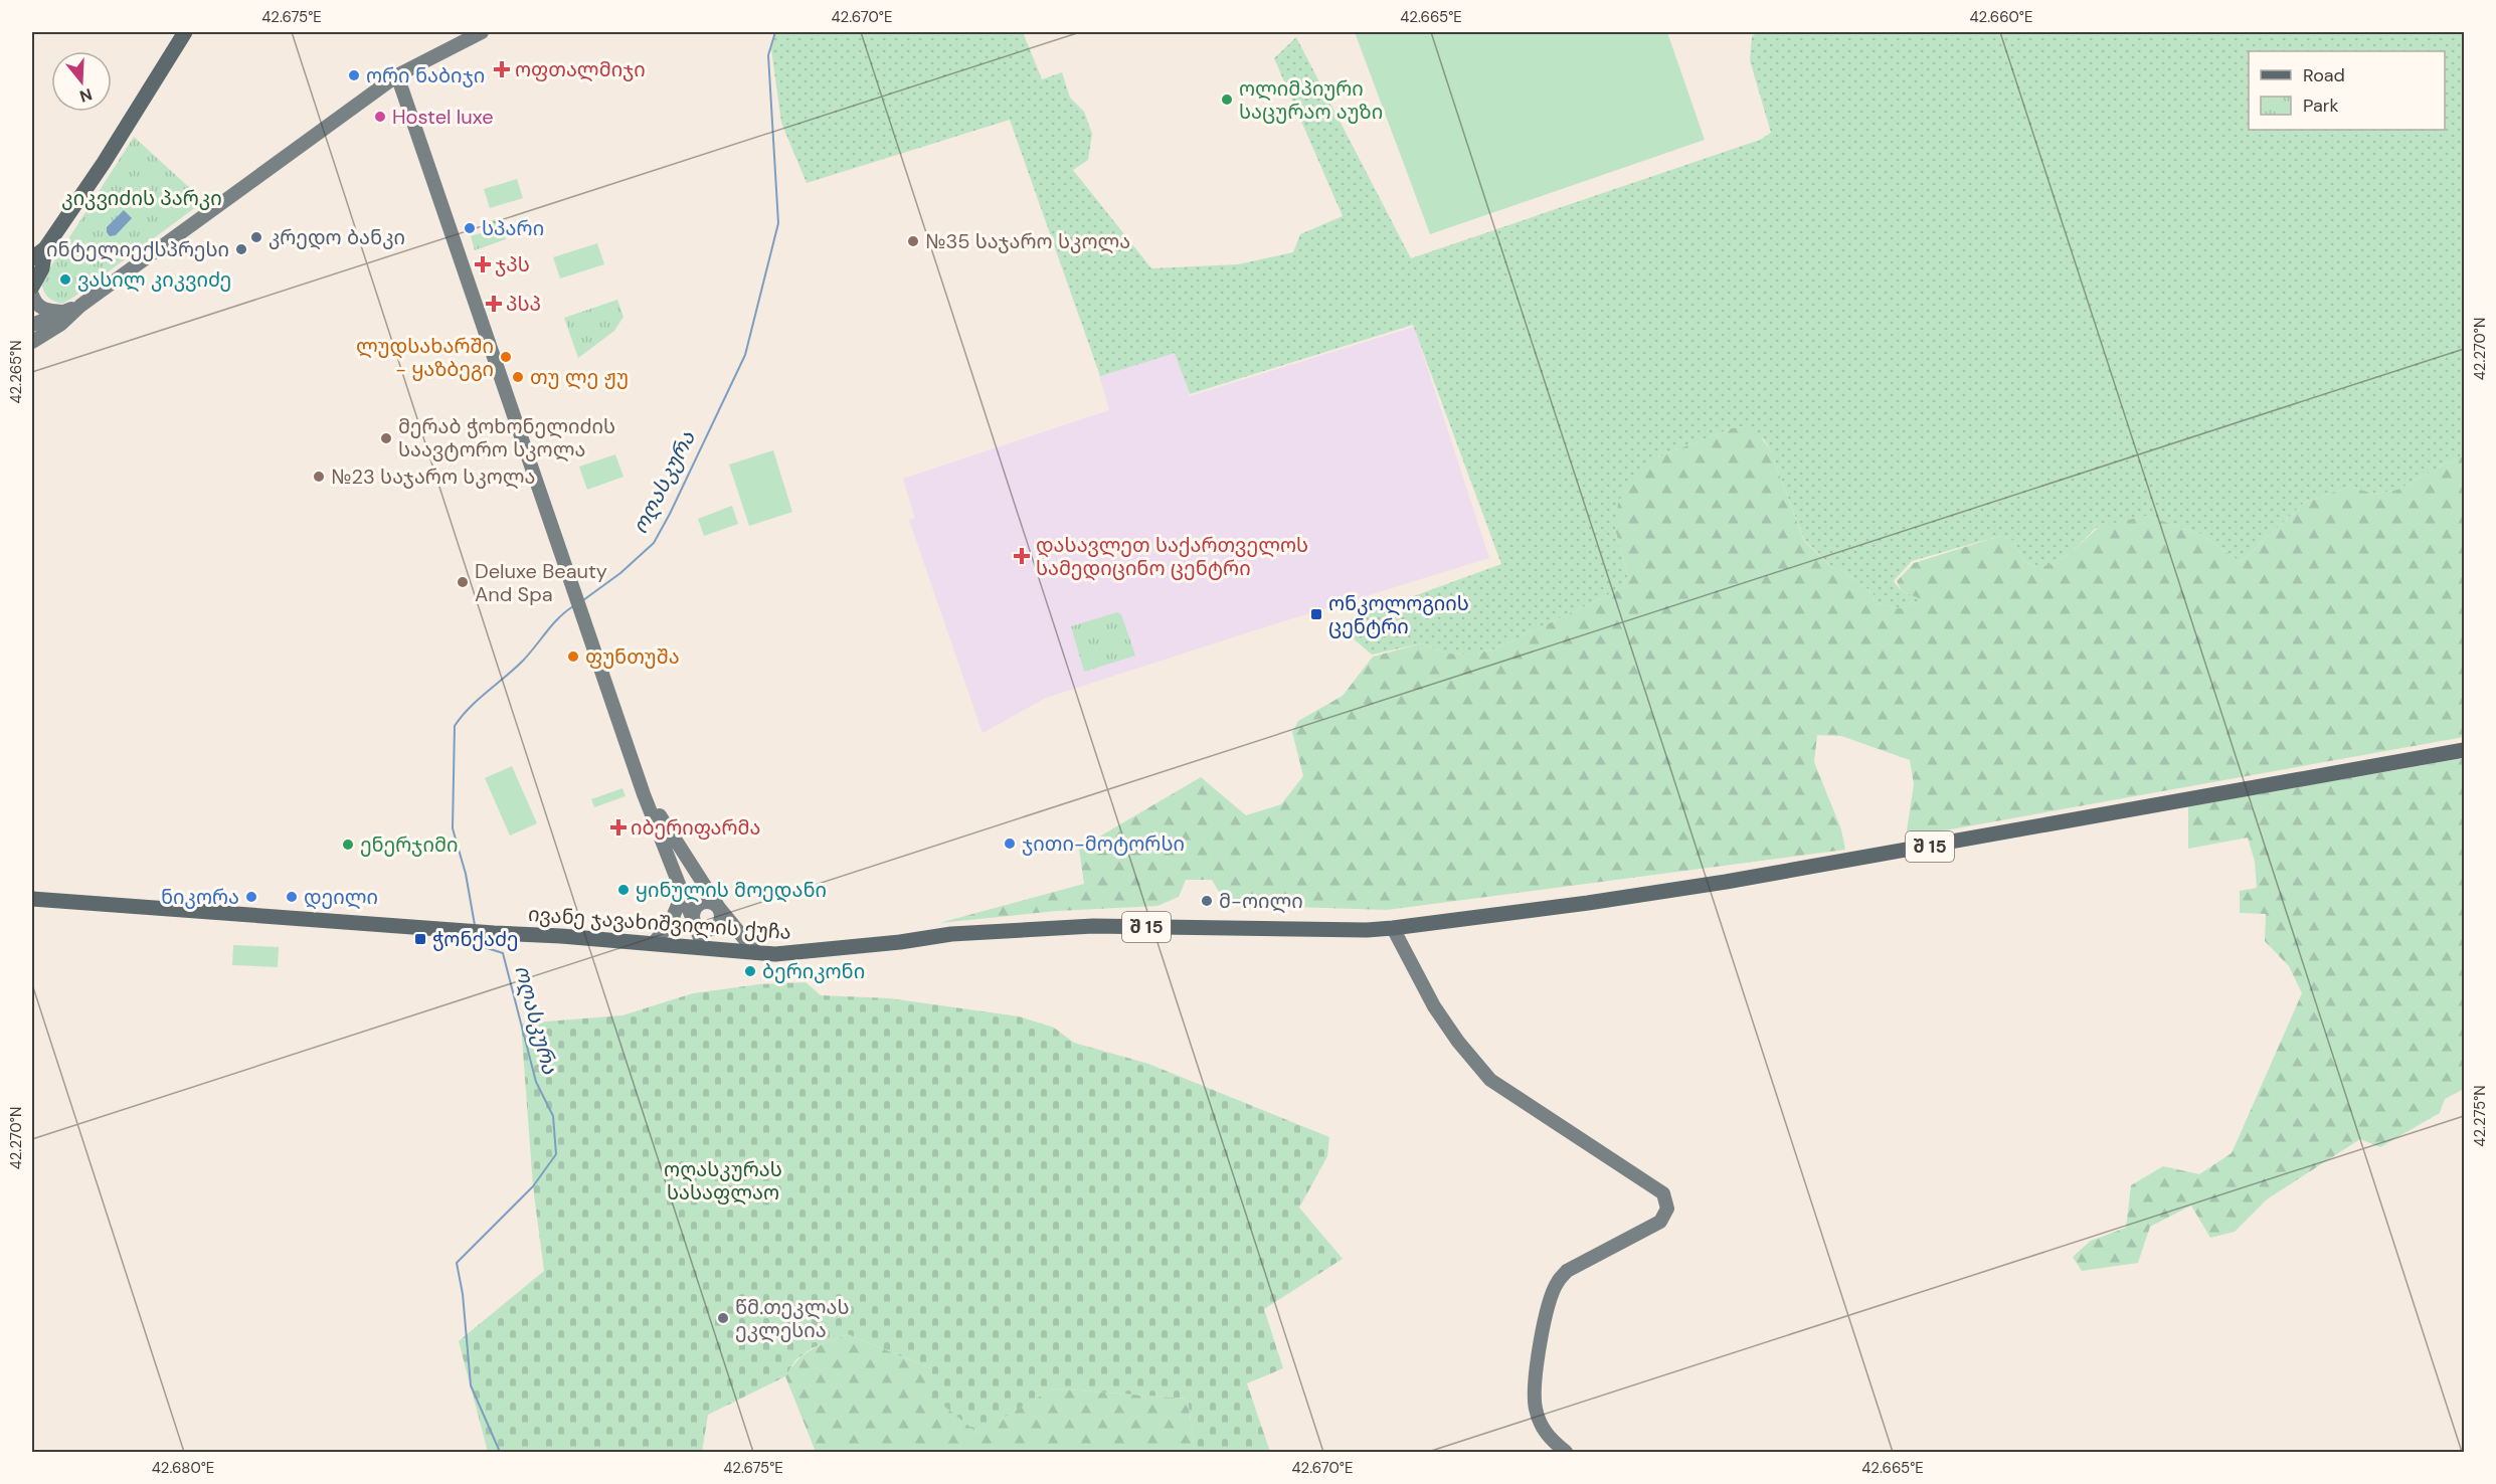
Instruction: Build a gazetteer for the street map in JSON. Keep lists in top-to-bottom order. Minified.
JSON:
{"streets":{"main road":["შ 15","ივანე ჯავახიშვილის ქუჩა"]},"crossings":[["შ 15","ივანე ჯავახიშვილის ქუჩა"]],"water":["ოღასკურა"],"parks":["კიკვიძის პარკი","ოღასკურას სასაფლაო"],"places":{"health":["ოფთალმიჯი","ჯპს","პსპ","დასავლეთ საქართველოს სამედიცინო ცენტრი","იბერიფარმა"],"other":["ორი ნაბიჯი","ოლიმპიური საცურაო აუზი","Hostel luxe","სპარი","კრედო ბანკი","№35 საჯარო სკოლა","ინტელიექსპრესი","ვასილ კიკვიძე","ლუდსახარში - ყაზბეგი","თუ ლე ჟუ","მერაბ ჭოხონელიძის საავტორო სკოლა","№23 საჯარო სკოლა","Deluxe Beauty And Spa","ფუნთუშა","ჯითი-მოტორსი","ენერჯიმი","ყინულის მოედანი","ნიკორა","დეილი","მ-ოილი","ბერიკონი","წმ.თეკლას ეკლესია"],"transit":["ონკოლოგიის ცენტრი","ჭონქაძე"]},"legend":["Road","Park"],"north":"bottom","coordinates":["42.675°E","42.670°E","42.665°E","42.660°E","42.270°N","42.265°N","42.275°N","42.680°E"]}
